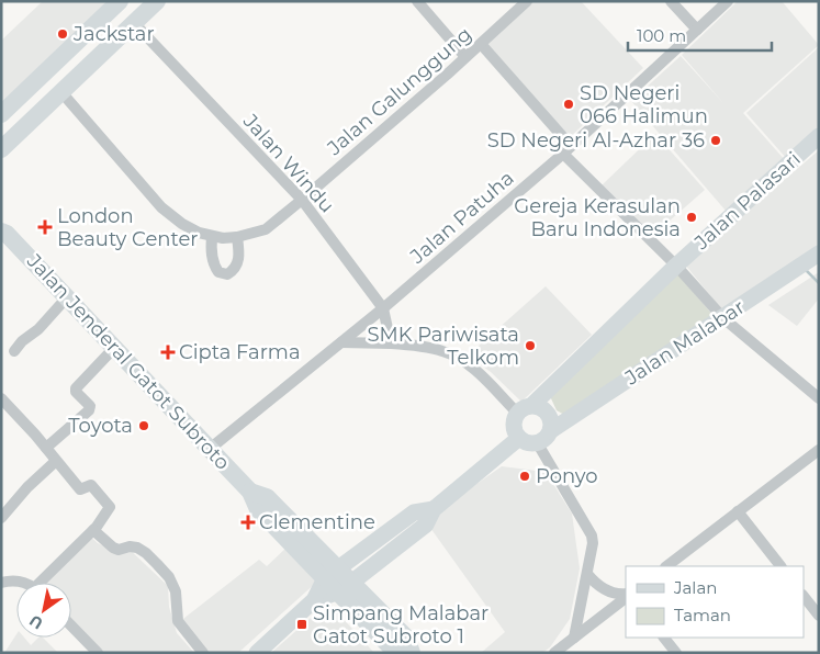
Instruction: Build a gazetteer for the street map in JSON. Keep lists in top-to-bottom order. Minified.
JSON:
{"streets":{"main road":["Jalan Jenderal Gatot Subroto"],"street":["Jalan Galunggung","Jalan Windu","Jalan Palasari","Jalan Patuha","Jalan Malabar"]},"crossings":[["Jalan Galunggung","Jalan Windu"],["Jalan Windu","Jalan Patuha"],["Jalan Patuha","Jalan Jenderal Gatot Subroto"]],"places":{"other":["Jackstar","SD Negeri 066 Halimun","SD Negeri Al-Azhar 36","Gereja Kerasulan Baru Indonesia","SMK Pariwisata Telkom","Toyota","Ponyo"],"health":["London Beauty Center","Cipta Farma","Clementine"],"transit":["Simpang Malabar Gatot Subroto 1"]},"legend":["Jalan","Taman"],"scale_bar":"100 m","north":"bottom left"}
